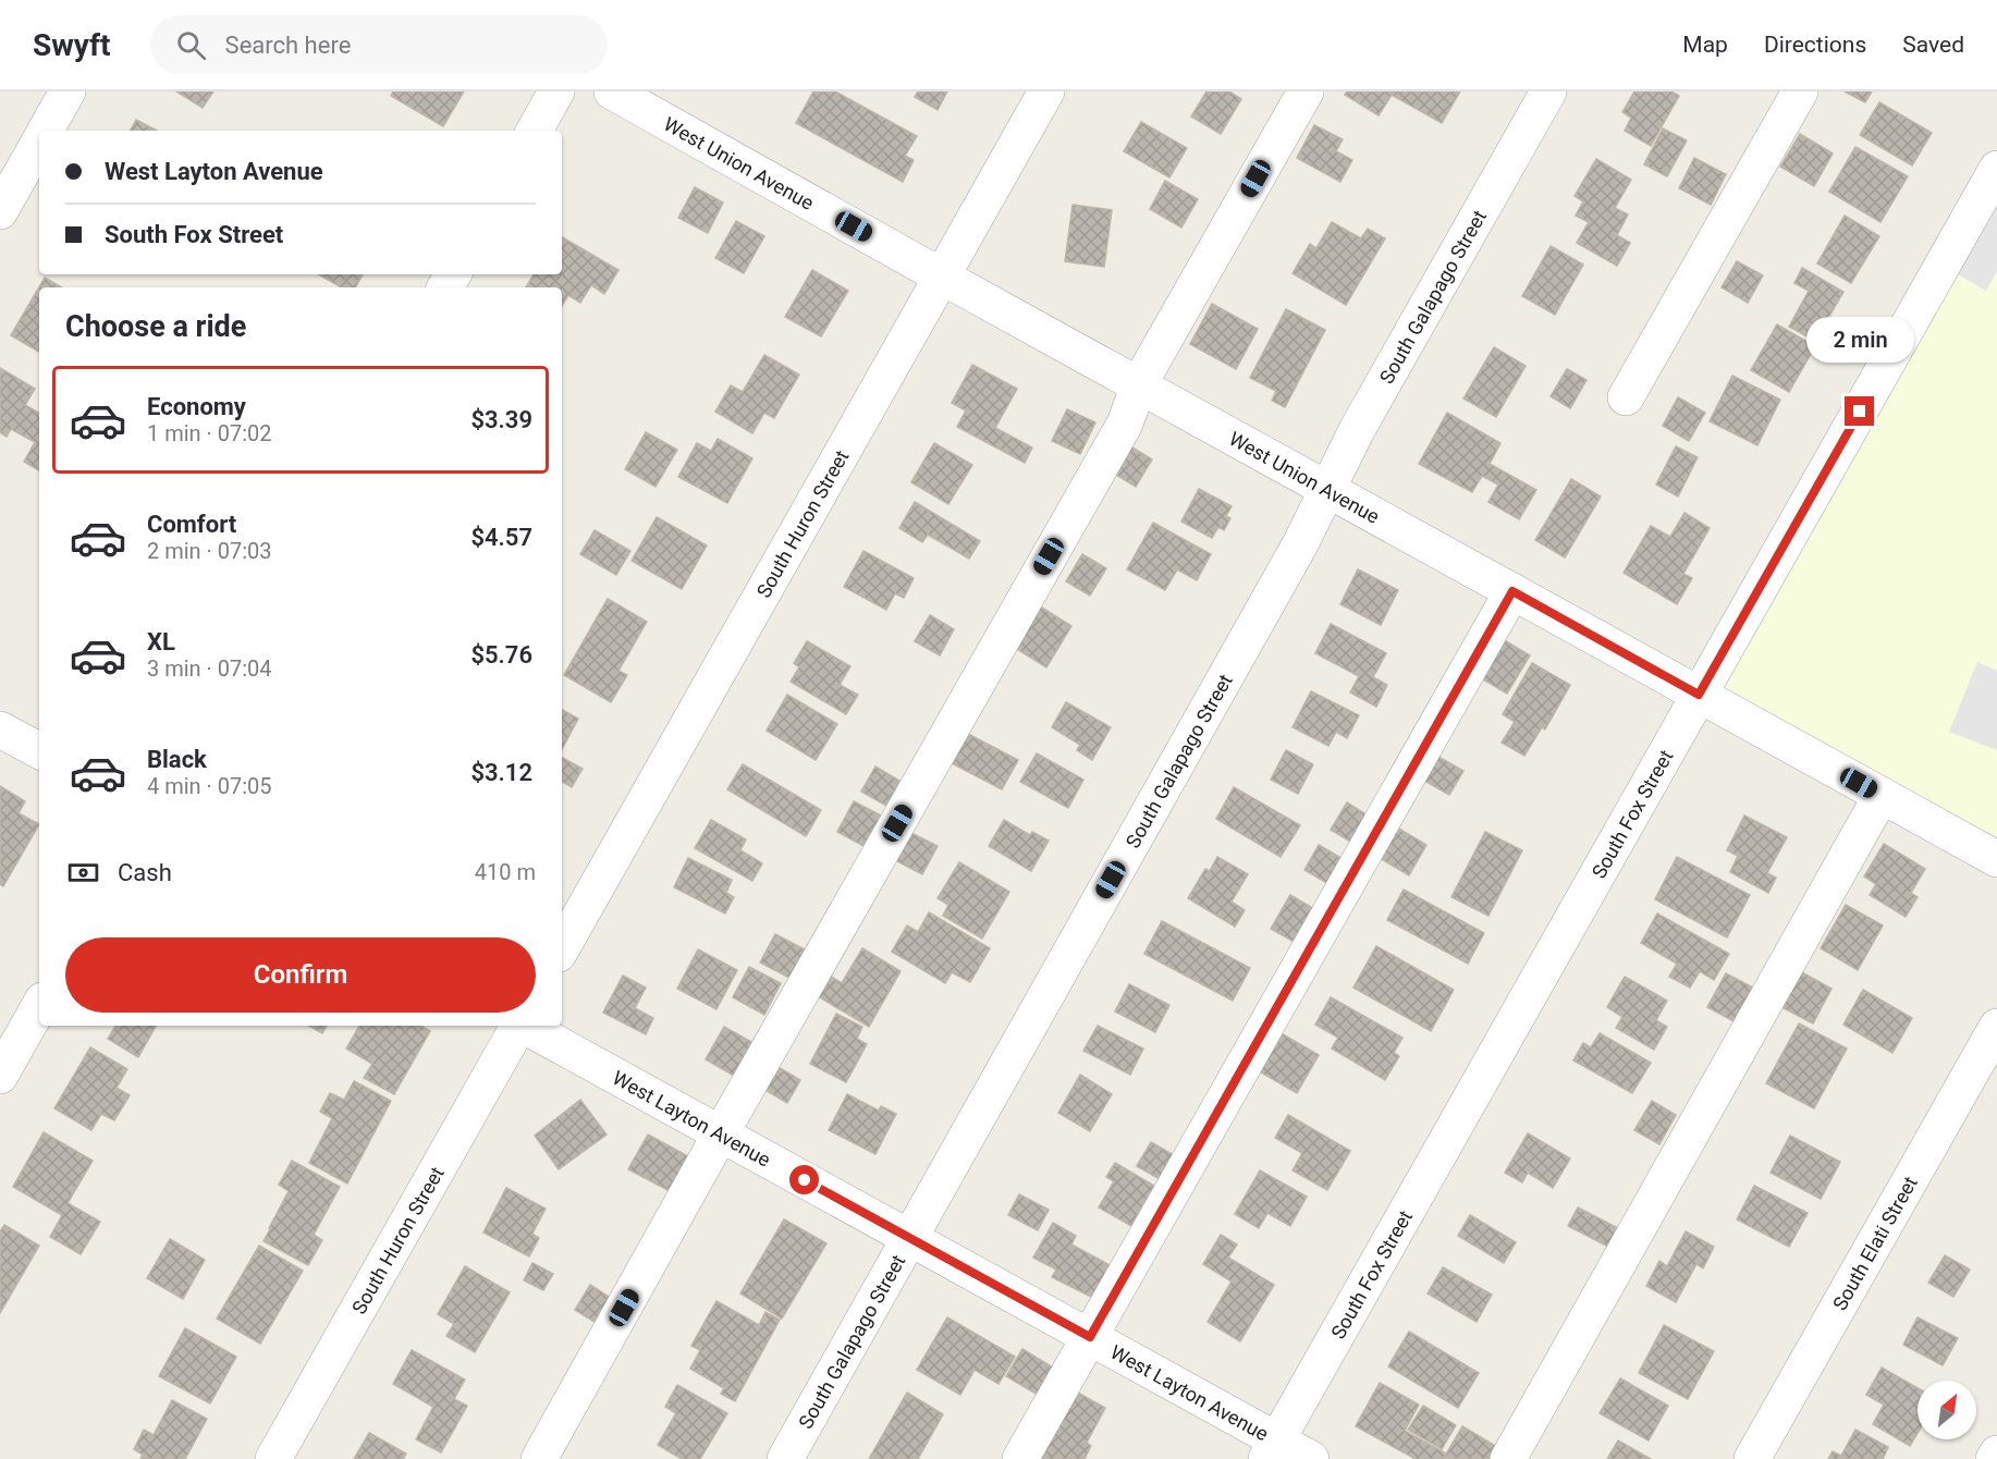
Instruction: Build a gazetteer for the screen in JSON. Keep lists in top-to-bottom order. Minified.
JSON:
{"streets":{"street":["West Union Avenue","South Galapago Street","South Huron Street","South Fox Street","West Layton Avenue","South Elati Street"]},"crossings":[["West Union Avenue","South Galapago Street"],["West Union Avenue","South Huron Street"],["West Union Avenue","South Fox Street"],["South Galapago Street","West Layton Avenue"],["South Fox Street","West Layton Avenue"]],"north":"top right","page":{"header":"Swyft","search":"Search here","nav":["Map","Directions","Saved"],"banner":["West Layton Avenue","South Fox Street"],"heading":"Choose a ride","bubble":"2 min","list":[{"name":"Economy","note":"1 min · 07:02","value":"$3.39"},{"name":"Comfort","note":"2 min · 07:03","value":"$4.57"},{"name":"XL","note":"3 min · 07:04","value":"$5.76"},{"name":"Black","note":"4 min · 07:05","value":"$3.12"}],"pay":["Cash","410 m"],"buttons":"Confirm"}}
